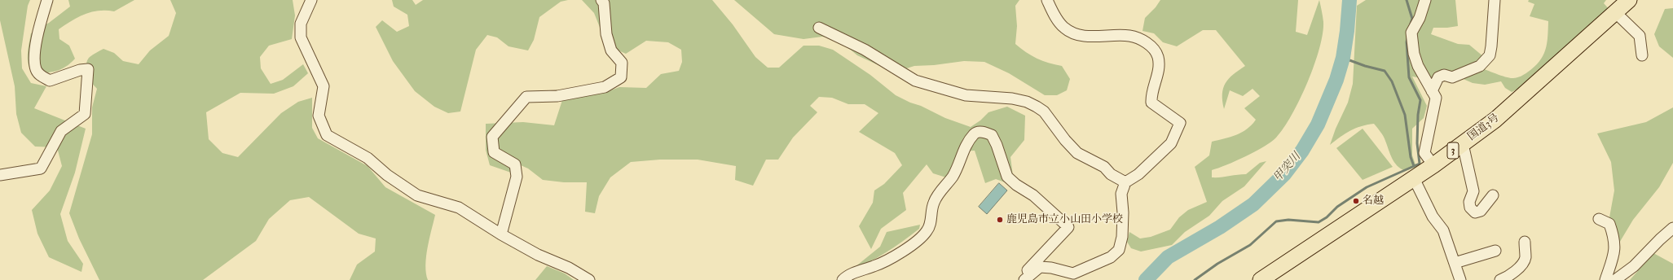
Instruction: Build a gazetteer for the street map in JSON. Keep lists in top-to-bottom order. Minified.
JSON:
{"streets":{"highway":["国道3号","3"]},"water":["甲突川"],"places":["名越","鹿児島市立小山田小学校"]}
